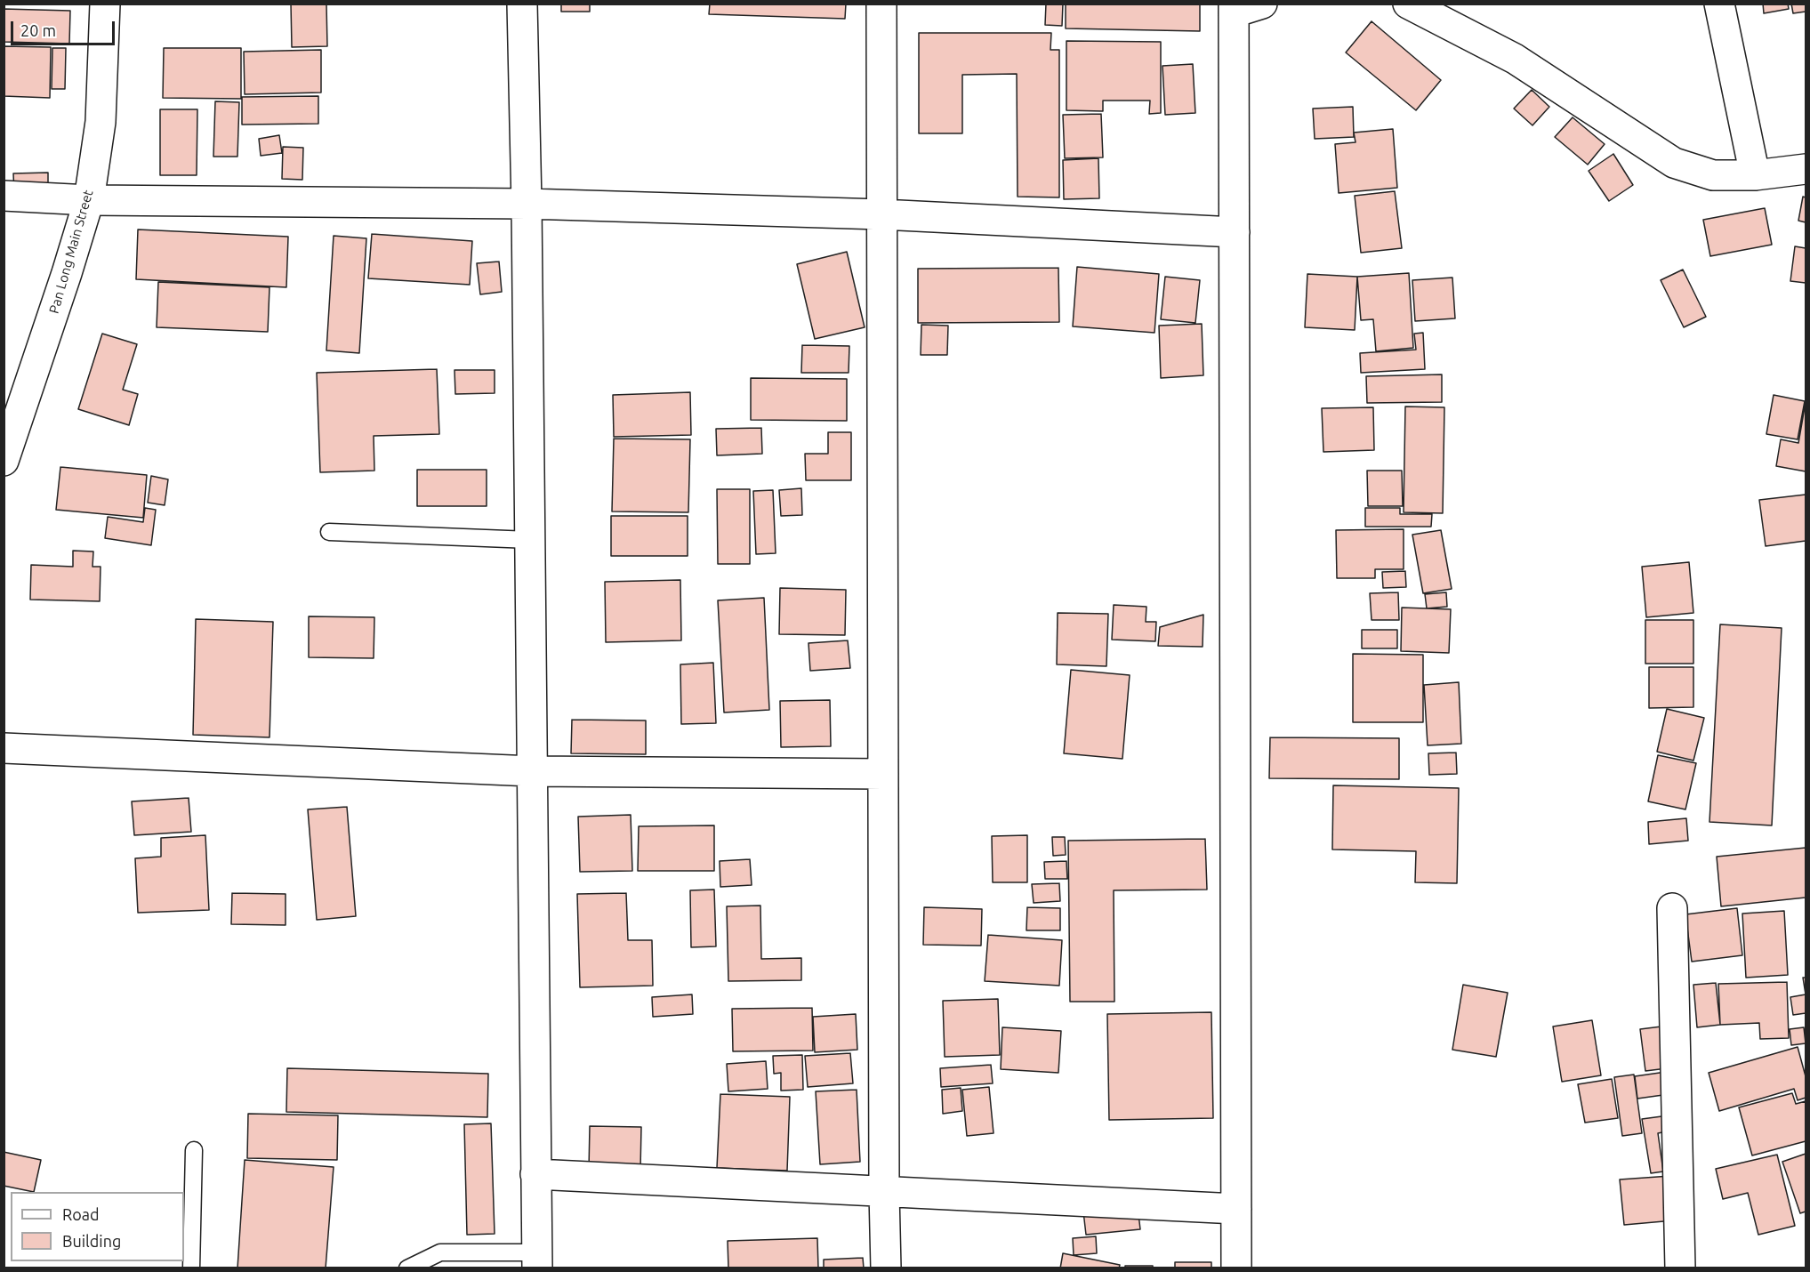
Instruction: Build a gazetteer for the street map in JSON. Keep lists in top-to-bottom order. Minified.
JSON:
{"streets":{"street":["Pan Long Main Street"]},"legend":["Road","Building"],"scale_bar":"20 m"}
